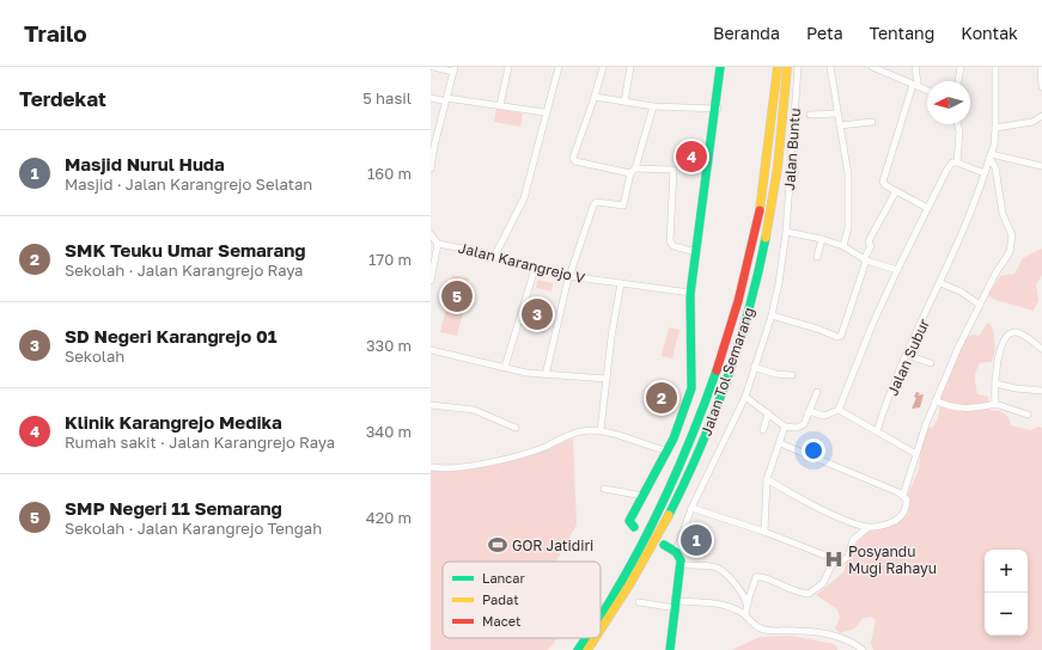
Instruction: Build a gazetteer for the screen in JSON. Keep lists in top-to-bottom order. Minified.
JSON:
{"streets":{"main road":["Jalan Tol Semarang"],"street":["Jalan Buntu","Jalan Karangrejo V","Jalan Subur"]},"places":{"sports":["GOR Jatidiri"],"hospital":["Posyandu Mugi Rahayu"]},"legend":["Lancar","Padat","Macet"],"north":"left","page":{"header":"Trailo","nav":["Beranda","Peta","Tentang","Kontak"],"heading":["Terdekat","5 hasil"],"list":[{"mark":"1","name":"Masjid Nurul Huda","note":"Masjid · Jalan Karangrejo Selatan","value":"160 m"},{"mark":"2","name":"SMK Teuku Umar Semarang","note":"Sekolah · Jalan Karangrejo Raya","value":"170 m"},{"mark":"3","name":"SD Negeri Karangrejo 01","note":"Sekolah","value":"330 m"},{"mark":"4","name":"Klinik Karangrejo Medika","note":"Rumah sakit · Jalan Karangrejo Raya","value":"340 m"},{"mark":"5","name":"SMP Negeri 11 Semarang","note":"Sekolah · Jalan Karangrejo Tengah","value":"420 m"}],"pins":["4","5","3","2","1"],"map_buttons":["+","−"]}}
